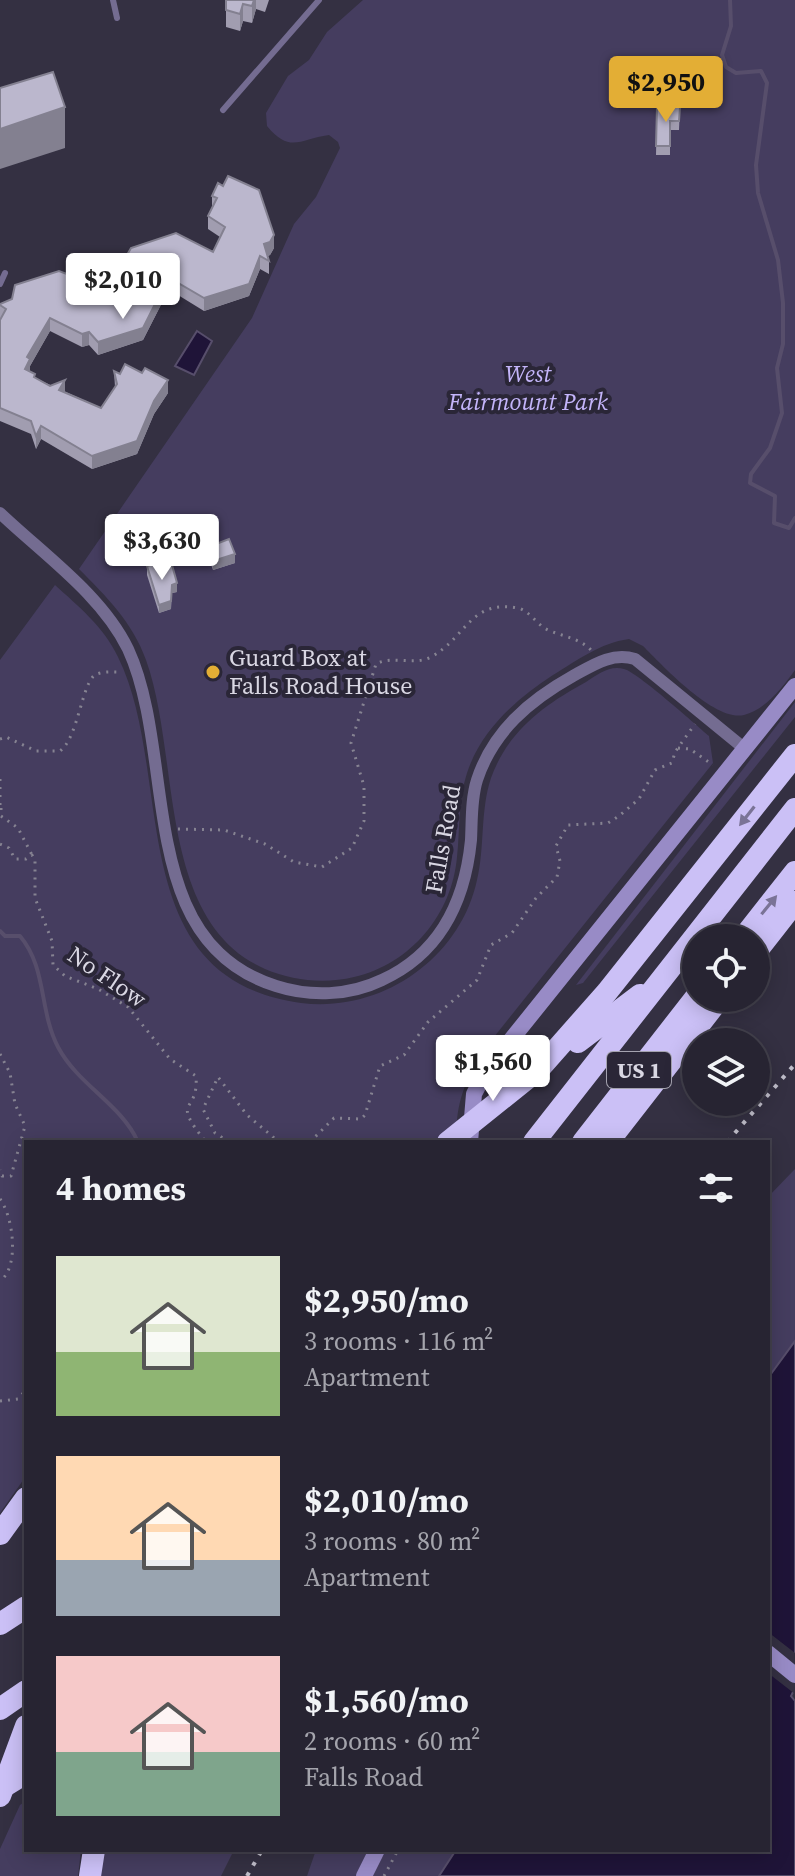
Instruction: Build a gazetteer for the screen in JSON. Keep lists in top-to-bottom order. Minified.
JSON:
{"streets":{"highway":["US 1"],"street":["Falls Road"],"path":["No Flow"]},"parks":["West Fairmount Park"],"places":["Guard Box at Falls Road House"],"page":{"price":["$2,950","$2,010","$3,630","$1,560"],"heading":"4 homes","list":[{"name":"$2,950/mo","note":"3 rooms · 116 m² · Apartment"},{"name":"$2,010/mo","note":"3 rooms · 80 m² · Apartment"},{"name":"$1,560/mo","note":"2 rooms · 60 m² · Falls Road"}]}}
